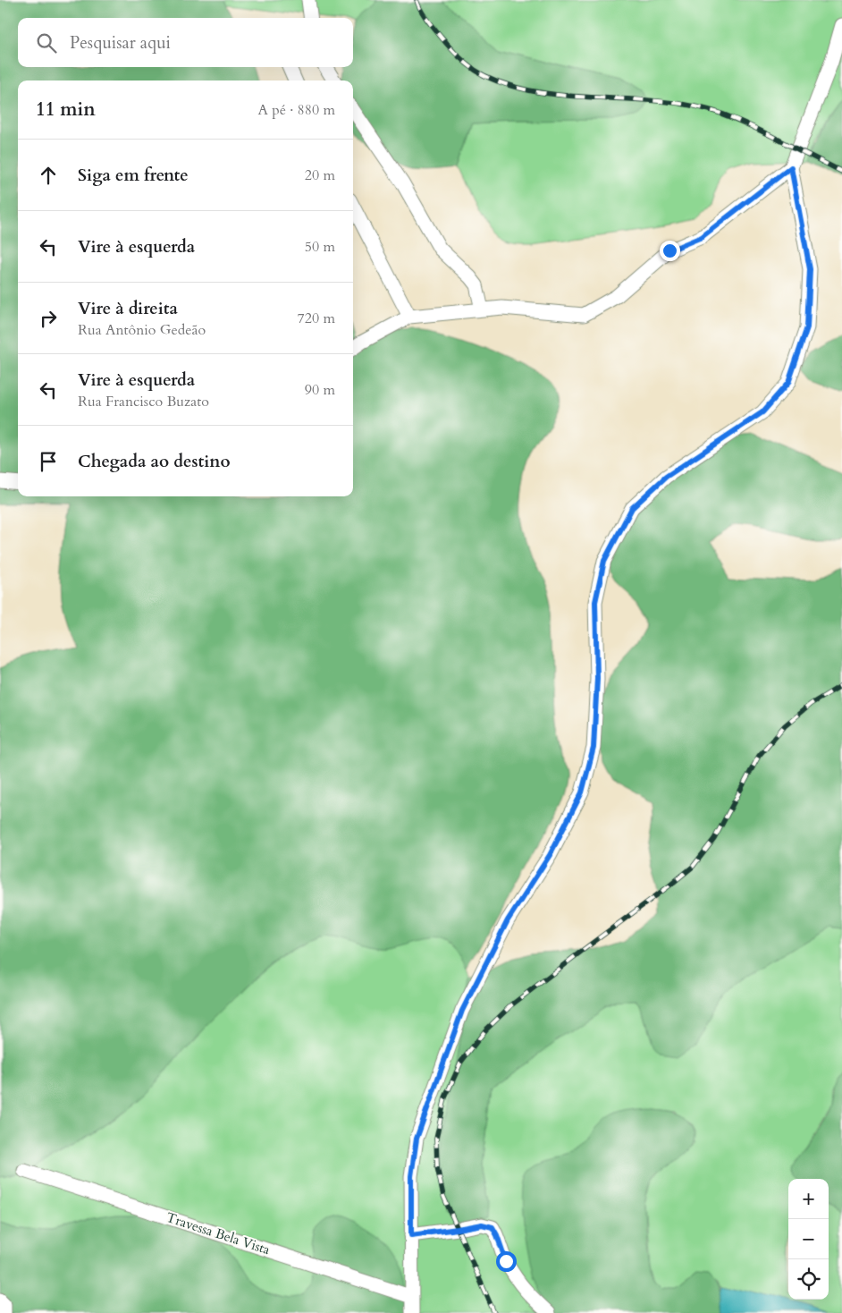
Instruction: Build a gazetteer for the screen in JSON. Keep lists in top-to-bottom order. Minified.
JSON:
{"streets":{"street":["Travessa Bela Vista"]},"page":{"search":"Pesquisar aqui","heading":["11 min","A pé · 880 m"],"list":[["Siga em frente","20 m"],["Vire à esquerda","50 m"],["Vire à direita","Rua Antônio Gedeão","720 m"],["Vire à esquerda","Rua Francisco Buzato","90 m"],"Chegada ao destino"],"map_buttons":["+","−"]}}
